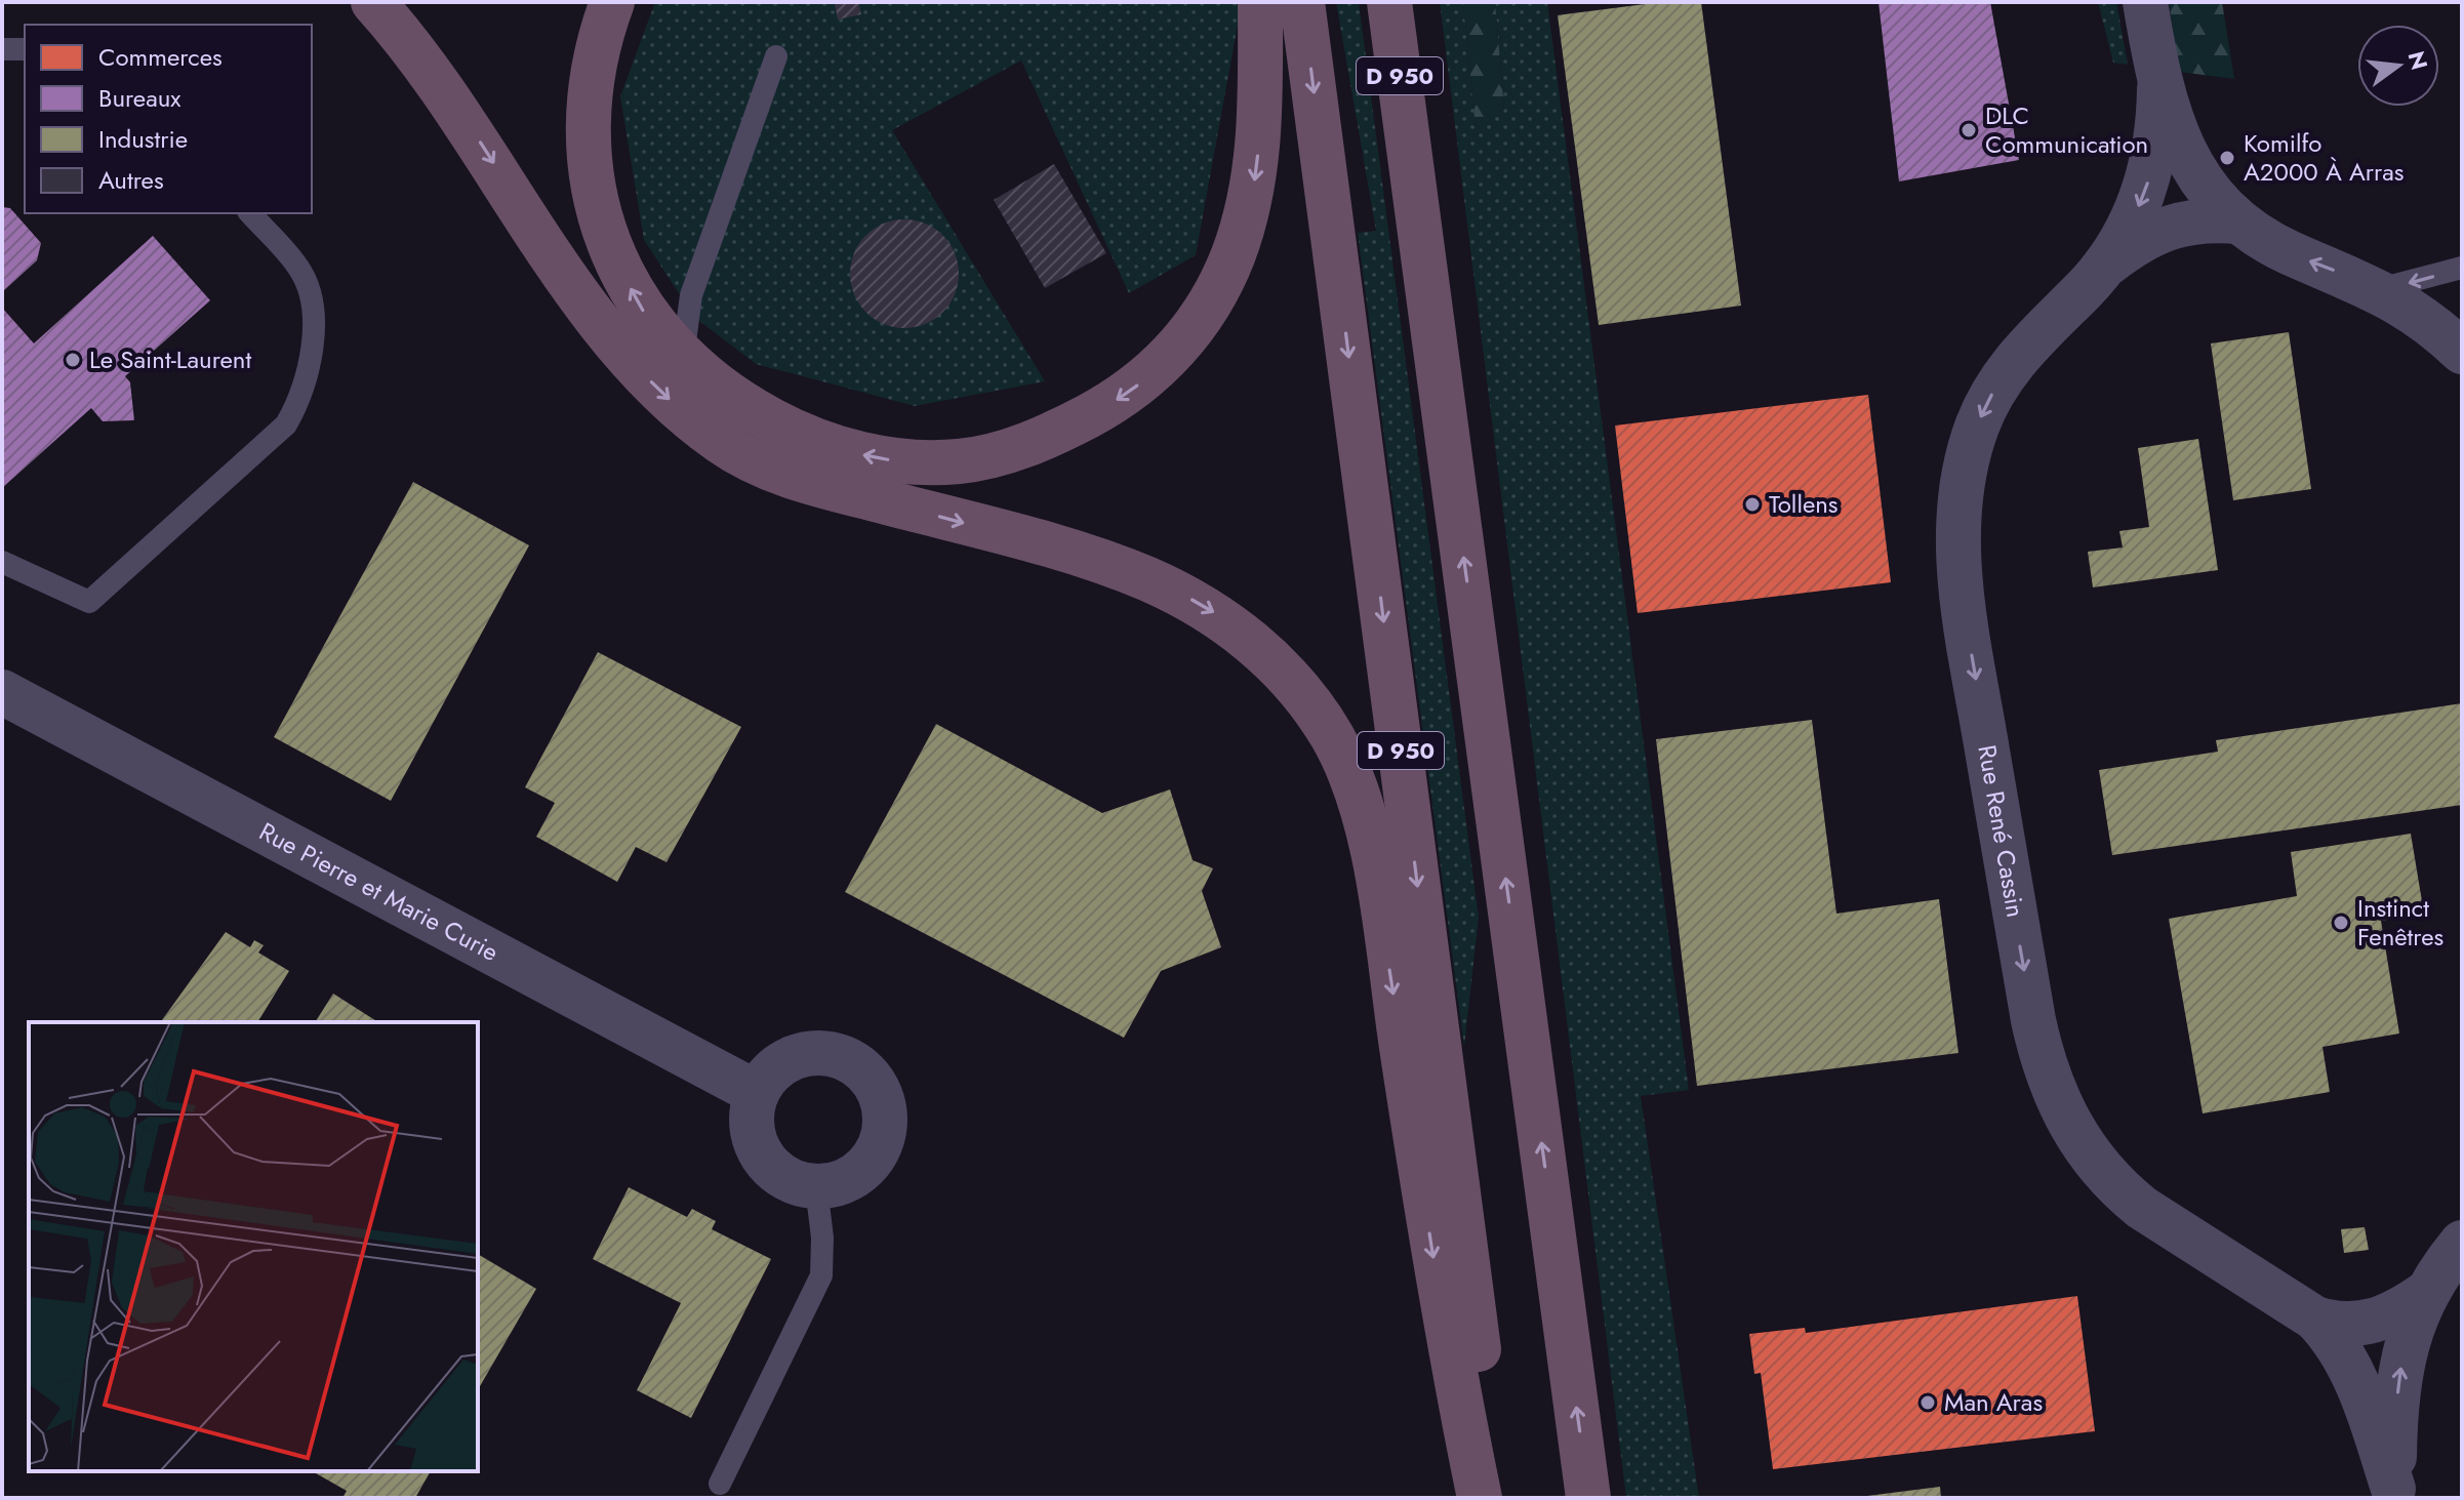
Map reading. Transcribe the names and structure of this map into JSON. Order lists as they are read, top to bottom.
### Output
{
  "streets": {
    "highway": ["D 950"],
    "street": ["Rue René Cassin", "Rue Pierre et Marie Curie"]
  },
  "one_way": ["Rue René Cassin"],
  "places": [
    "DLC Communication",
    "Komilfo A2000 À Arras",
    "Le Saint-Laurent",
    "Tollens",
    "Instinct Fenêtres",
    "Man Aras"
  ],
  "legend": [
    "Commerces",
    "Bureaux",
    "Industrie",
    "Autres"
  ],
  "north": "right"
}
